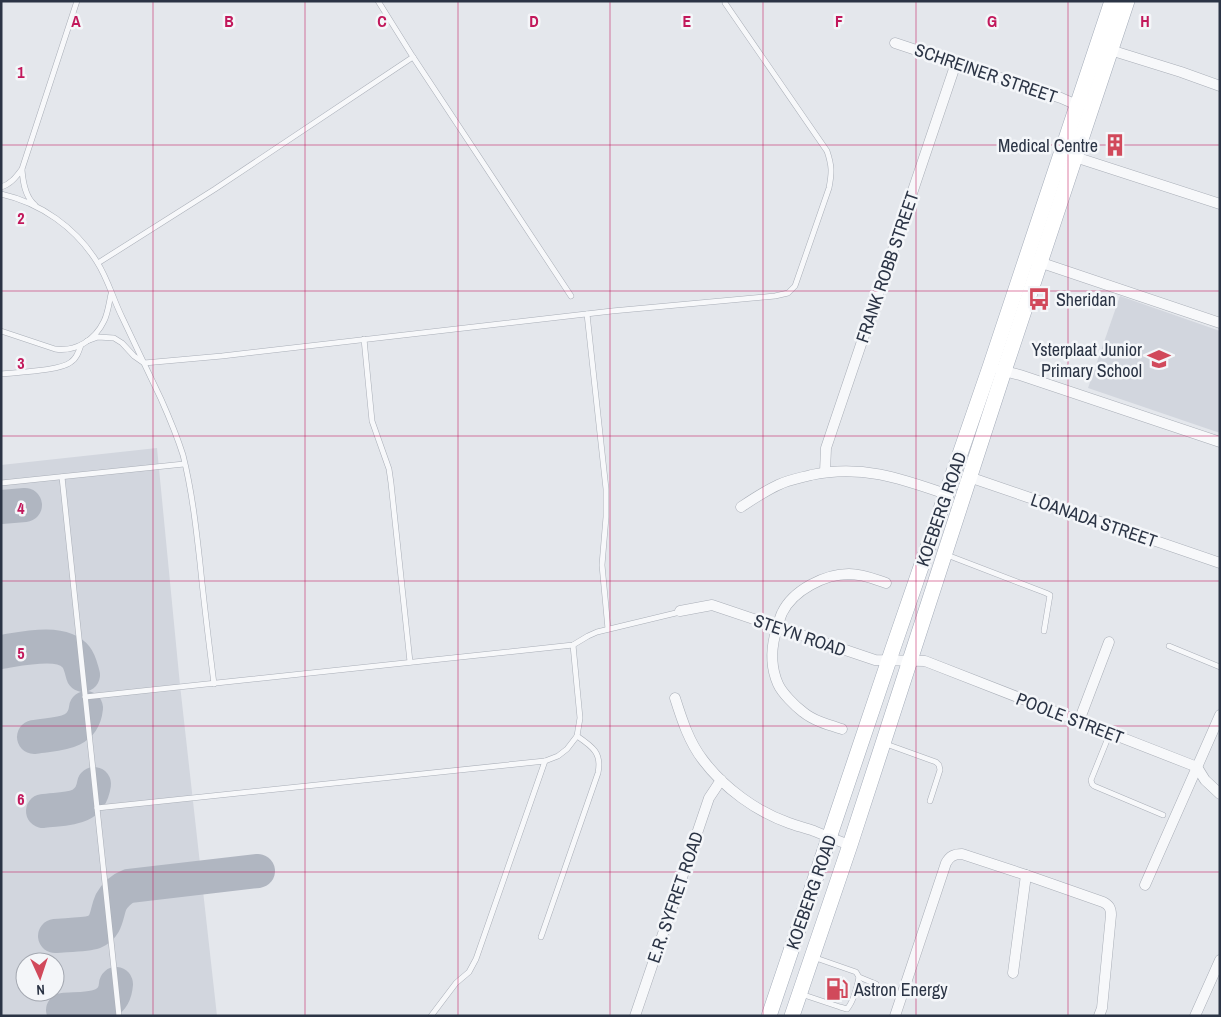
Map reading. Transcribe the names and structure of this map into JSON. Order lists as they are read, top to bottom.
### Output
{
  "streets": {
    "main road": ["KOEBERG ROAD"],
    "street": [
      "SCHREINER STREET",
      "FRANK ROBB STREET",
      "LOANADA STREET",
      "STEYN ROAD",
      "POOLE STREET",
      "E.R. SYFRET ROAD"
    ]
  },
  "crossings": [
    ["SCHREINER STREET", "FRANK ROBB STREET"],
    ["SCHREINER STREET", "KOEBERG ROAD"],
    ["KOEBERG ROAD", "LOANADA STREET"],
    ["KOEBERG ROAD", "STEYN ROAD"],
    ["KOEBERG ROAD", "POOLE STREET"],
    ["STEYN ROAD", "POOLE STREET"]
  ],
  "places": {
    "building": ["Medical Centre"],
    "bus stop": ["Sheridan"],
    "school or university": ["Ysterplaat Junior Primary School"],
    "fuel station": ["Astron Energy"]
  },
  "north": "bottom",
  "grid": {
    "columns": [
      "A",
      "B",
      "C",
      "D",
      "E",
      "F",
      "G",
      "H"
    ],
    "rows": [
      "1",
      "2",
      "3",
      "4",
      "5",
      "6"
    ]
  }
}
